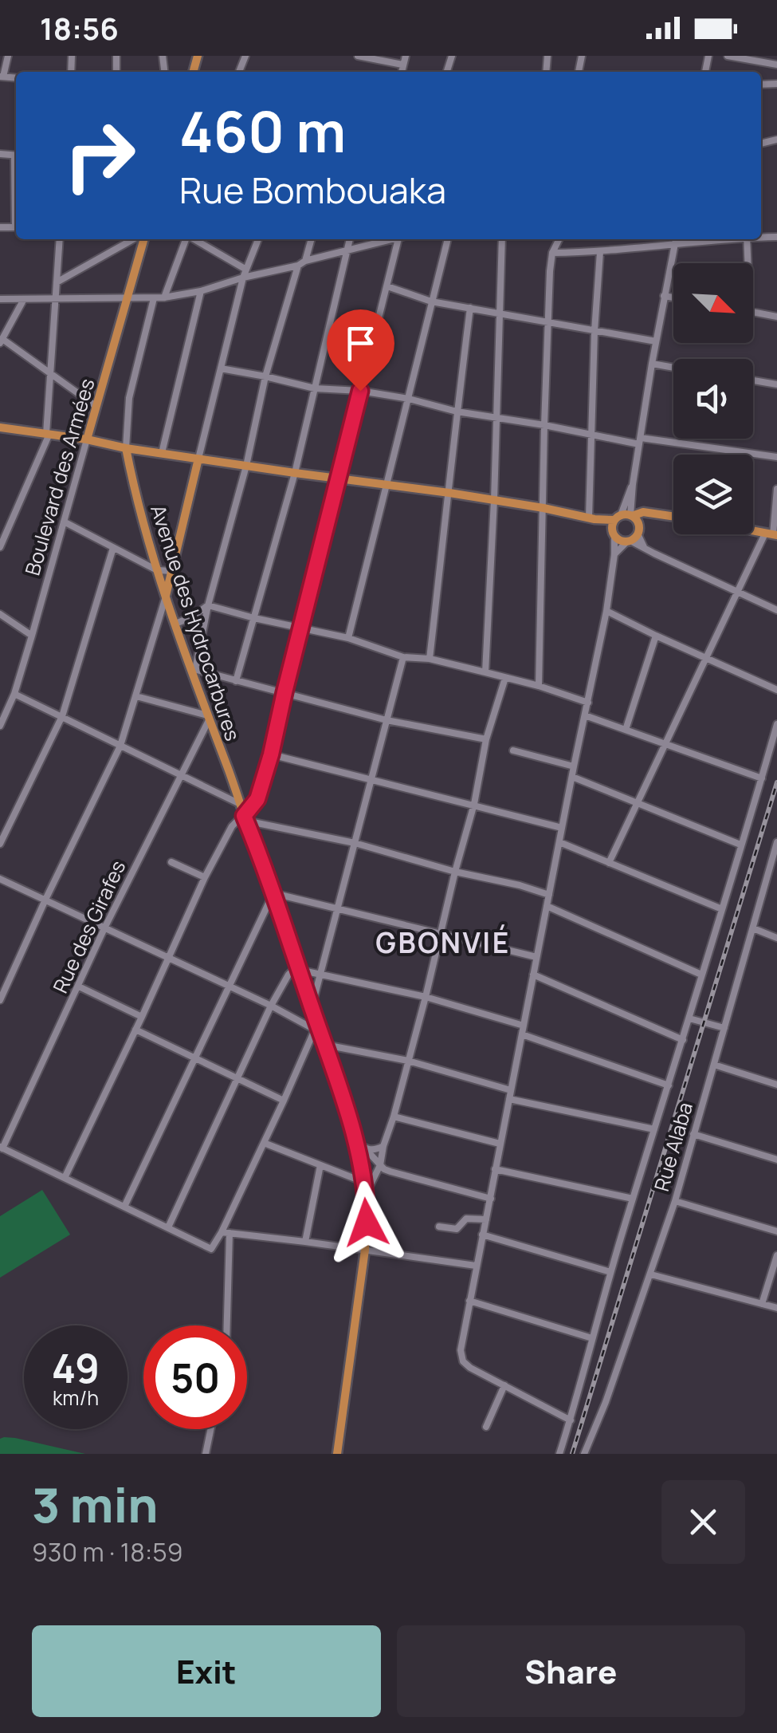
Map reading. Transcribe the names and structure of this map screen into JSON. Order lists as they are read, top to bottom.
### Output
{
  "streets": {
    "main road": ["Boulevard des Armées", "Avenue des Hydrocarbures"],
    "street": ["Rue des Girafes", "Rue Alaba"]
  },
  "crossings": [
    ["Avenue des Hydrocarbures", "Rue des Girafes"]
  ],
  "districts": ["GBONVIÉ"],
  "north": "bottom right",
  "page": {
    "status": "18:56",
    "turn": ["460 m", "Rue Bombouaka"],
    "speed": "49 km/h",
    "limit": "50",
    "heading": ["3 min", "930 m · 18:59"],
    "buttons": ["Exit", "Share"]
  }
}
